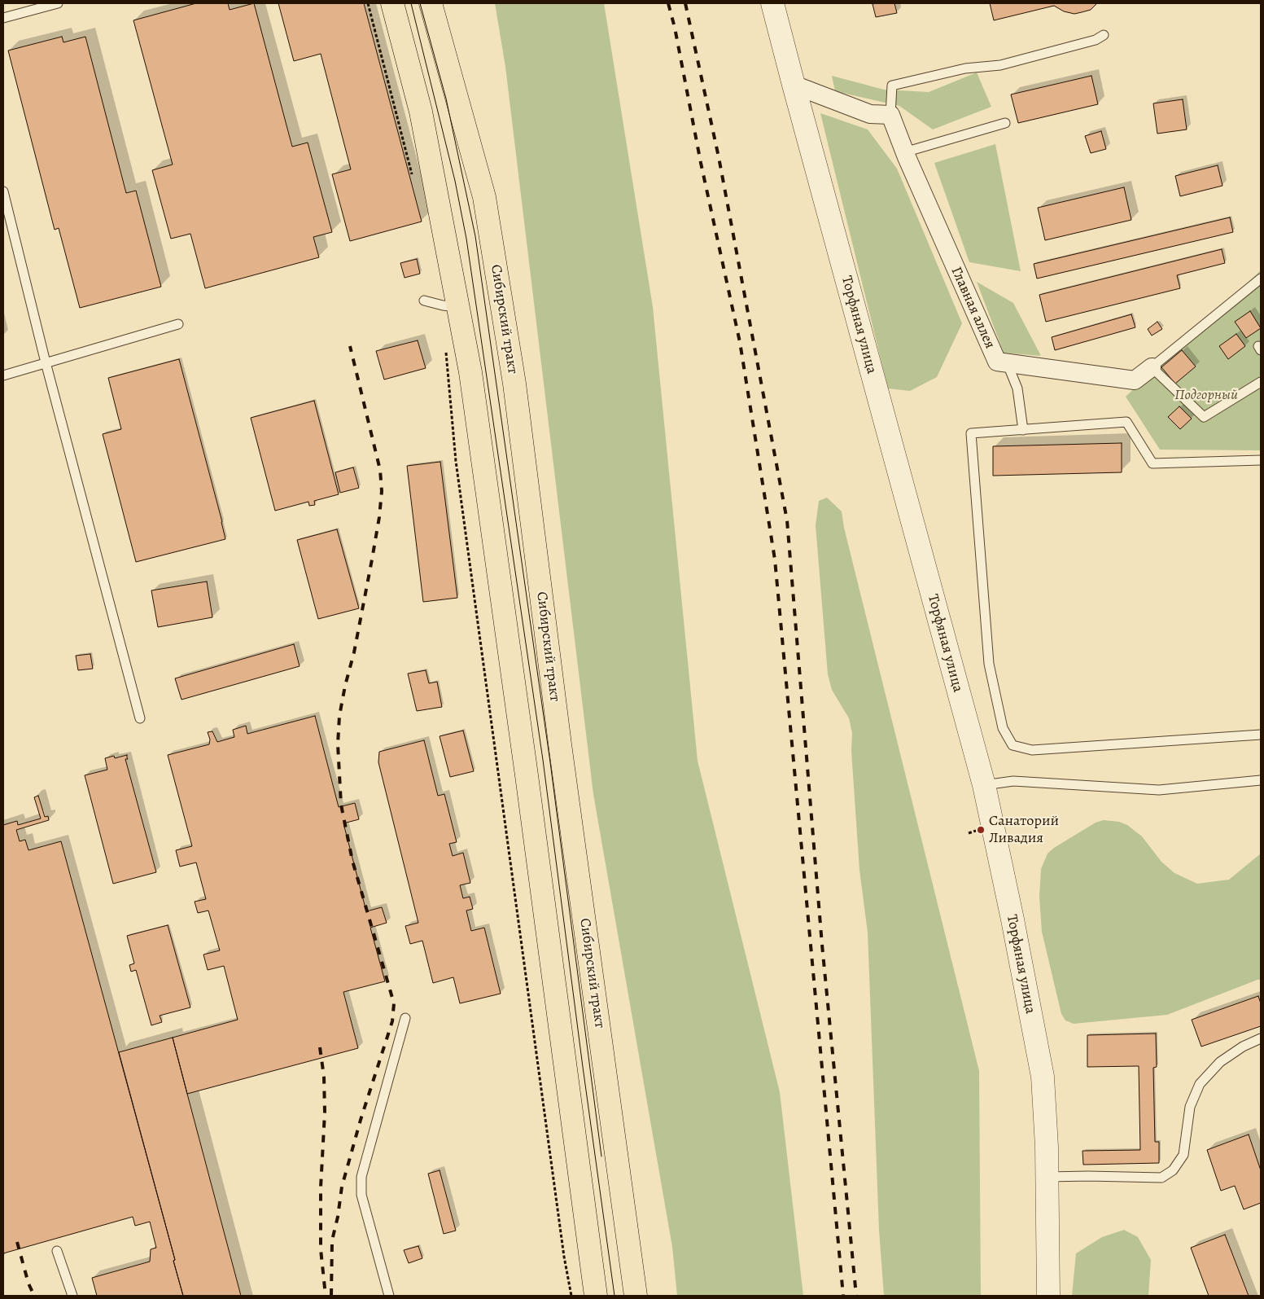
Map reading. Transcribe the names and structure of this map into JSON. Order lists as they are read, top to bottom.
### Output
{
  "streets": {
    "main road": ["Сибирский тракт"],
    "street": ["Главная аллея", "Торфяная улица"]
  },
  "parks": ["Подгорный"],
  "places": ["Санаторий Ливадия"]
}
